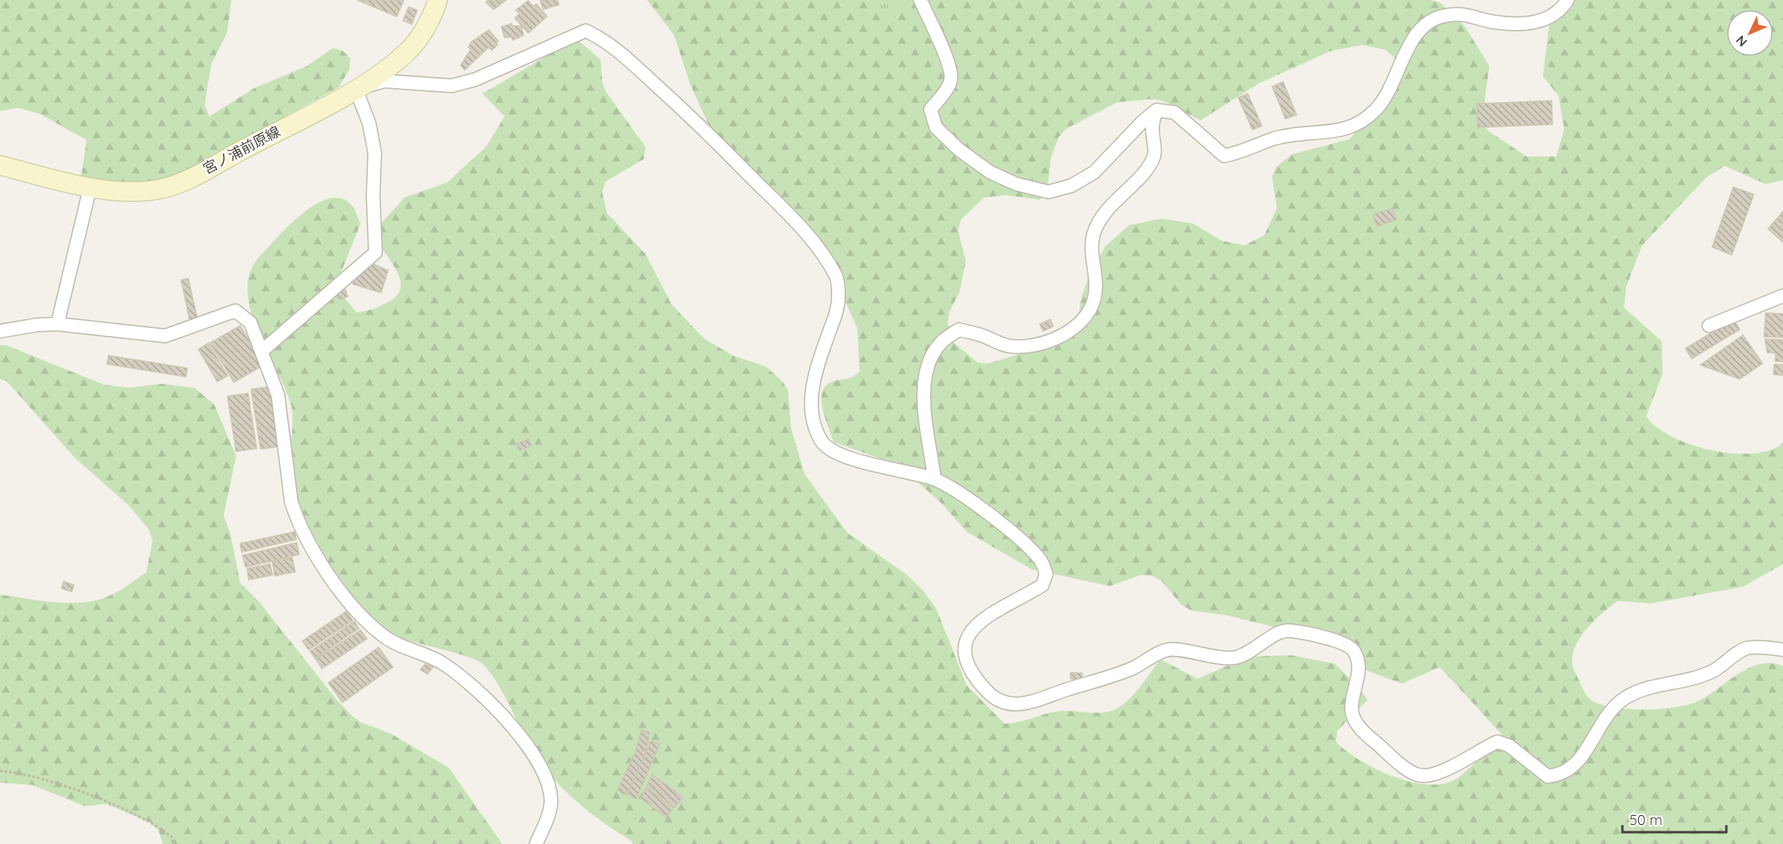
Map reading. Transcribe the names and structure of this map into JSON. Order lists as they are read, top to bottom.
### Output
{
  "streets": {
    "main road": ["宮ノ浦前原線"]
  },
  "scale_bar": "50 m",
  "north": "bottom left"
}
